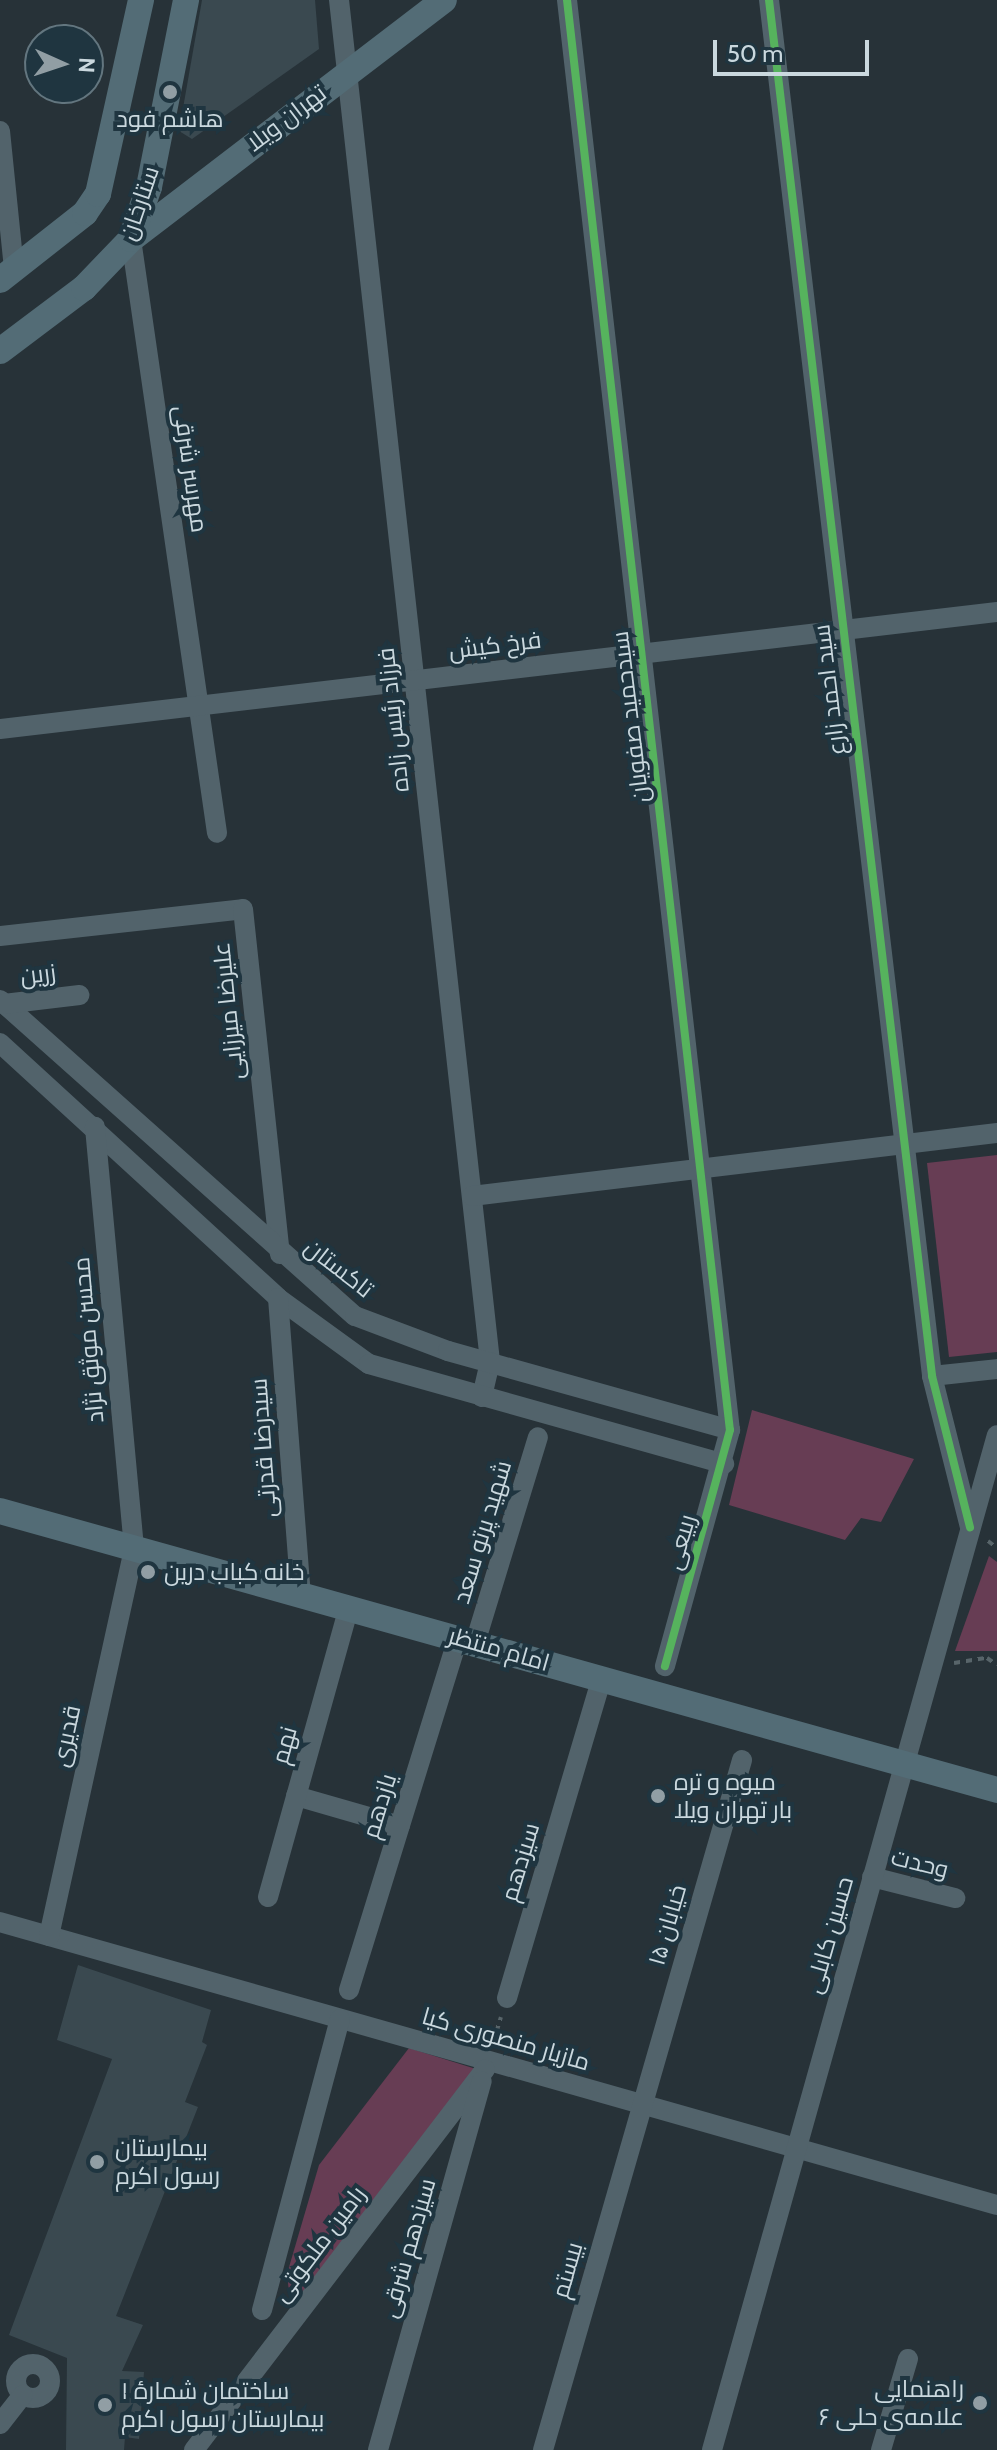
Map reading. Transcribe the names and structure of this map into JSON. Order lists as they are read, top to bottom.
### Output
{
  "streets": {
    "main road": ["تهران ویلا", "ستارخان", "امام منتظر"],
    "street": [
      "مهرسر شرقی",
      "فرخ کیش",
      "سید احمد زارع",
      "سیدحمید صفویان",
      "فرزاد رئیس زاده",
      "زرین",
      "علیرضا میرزایی",
      "تاکستان",
      "محسن موثق نژاد",
      "سیدرضا قدرتی",
      "شهید پرتو سعد",
      "ربیعی",
      "قدیری",
      "نهم",
      "یازدهم",
      "سیزدهم",
      "وحدت",
      "خیابان ۱۵",
      "حسین کابلی",
      "مازیار منصوری کیا",
      "رامین ملکوتی",
      "سیزدهم شرقی",
      "بیستم"
    ]
  },
  "crossings": [
    ["تهران ویلا", "ستارخان"],
    ["تهران ویلا", "مهرسر شرقی"],
    ["تهران ویلا", "فرزاد رئیس زاده"],
    ["ستارخان", "مهرسر شرقی"],
    ["مهرسر شرقی", "فرخ کیش"],
    ["فرخ کیش", "سید احمد زارع"],
    ["فرخ کیش", "سیدحمید صفویان"],
    ["فرخ کیش", "فرزاد رئیس زاده"],
    ["سید احمد زارع", "حسین کابلی"],
    ["سیدحمید صفویان", "تاکستان"],
    ["سیدحمید صفویان", "ربیعی"],
    ["فرزاد رئیس زاده", "تاکستان"],
    ["زرین", "تاکستان"],
    ["علیرضا میرزایی", "تاکستان"],
    ["تاکستان", "ربیعی"],
    ["محسن موثق نژاد", "امام منتظر"],
    ["محسن موثق نژاد", "قدیری"],
    ["سیدرضا قدرتی", "امام منتظر"],
    ["شهید پرتو سعد", "امام منتظر"],
    ["شهید پرتو سعد", "یازدهم"],
    ["امام منتظر", "قدیری"],
    ["امام منتظر", "نهم"],
    ["امام منتظر", "یازدهم"],
    ["امام منتظر", "سیزدهم"],
    ["امام منتظر", "حسین کابلی"],
    ["قدیری", "مازیار منصوری کیا"],
    ["وحدت", "حسین کابلی"],
    ["خیابان ۱۵", "مازیار منصوری کیا"],
    ["خیابان ۱۵", "بیستم"],
    ["حسین کابلی", "مازیار منصوری کیا"],
    ["مازیار منصوری کیا", "رامین ملکوتی"],
    ["مازیار منصوری کیا", "سیزدهم شرقی"],
    ["مازیار منصوری کیا", "بیستم"],
    ["رامین ملکوتی", "سیزدهم شرقی"]
  ],
  "places": [
    "هاشم فود",
    "خانه کباب درین",
    "میوه و تره بار تهران ویلا",
    "بیمارستان رسول اکرم",
    "راهنمایی علامه‌ی حلی ۶",
    "ساختمان شمارهٔ ۱ بیمارستان رسول اکرم"
  ],
  "scale_bar": "50 m",
  "north": "right"
}
